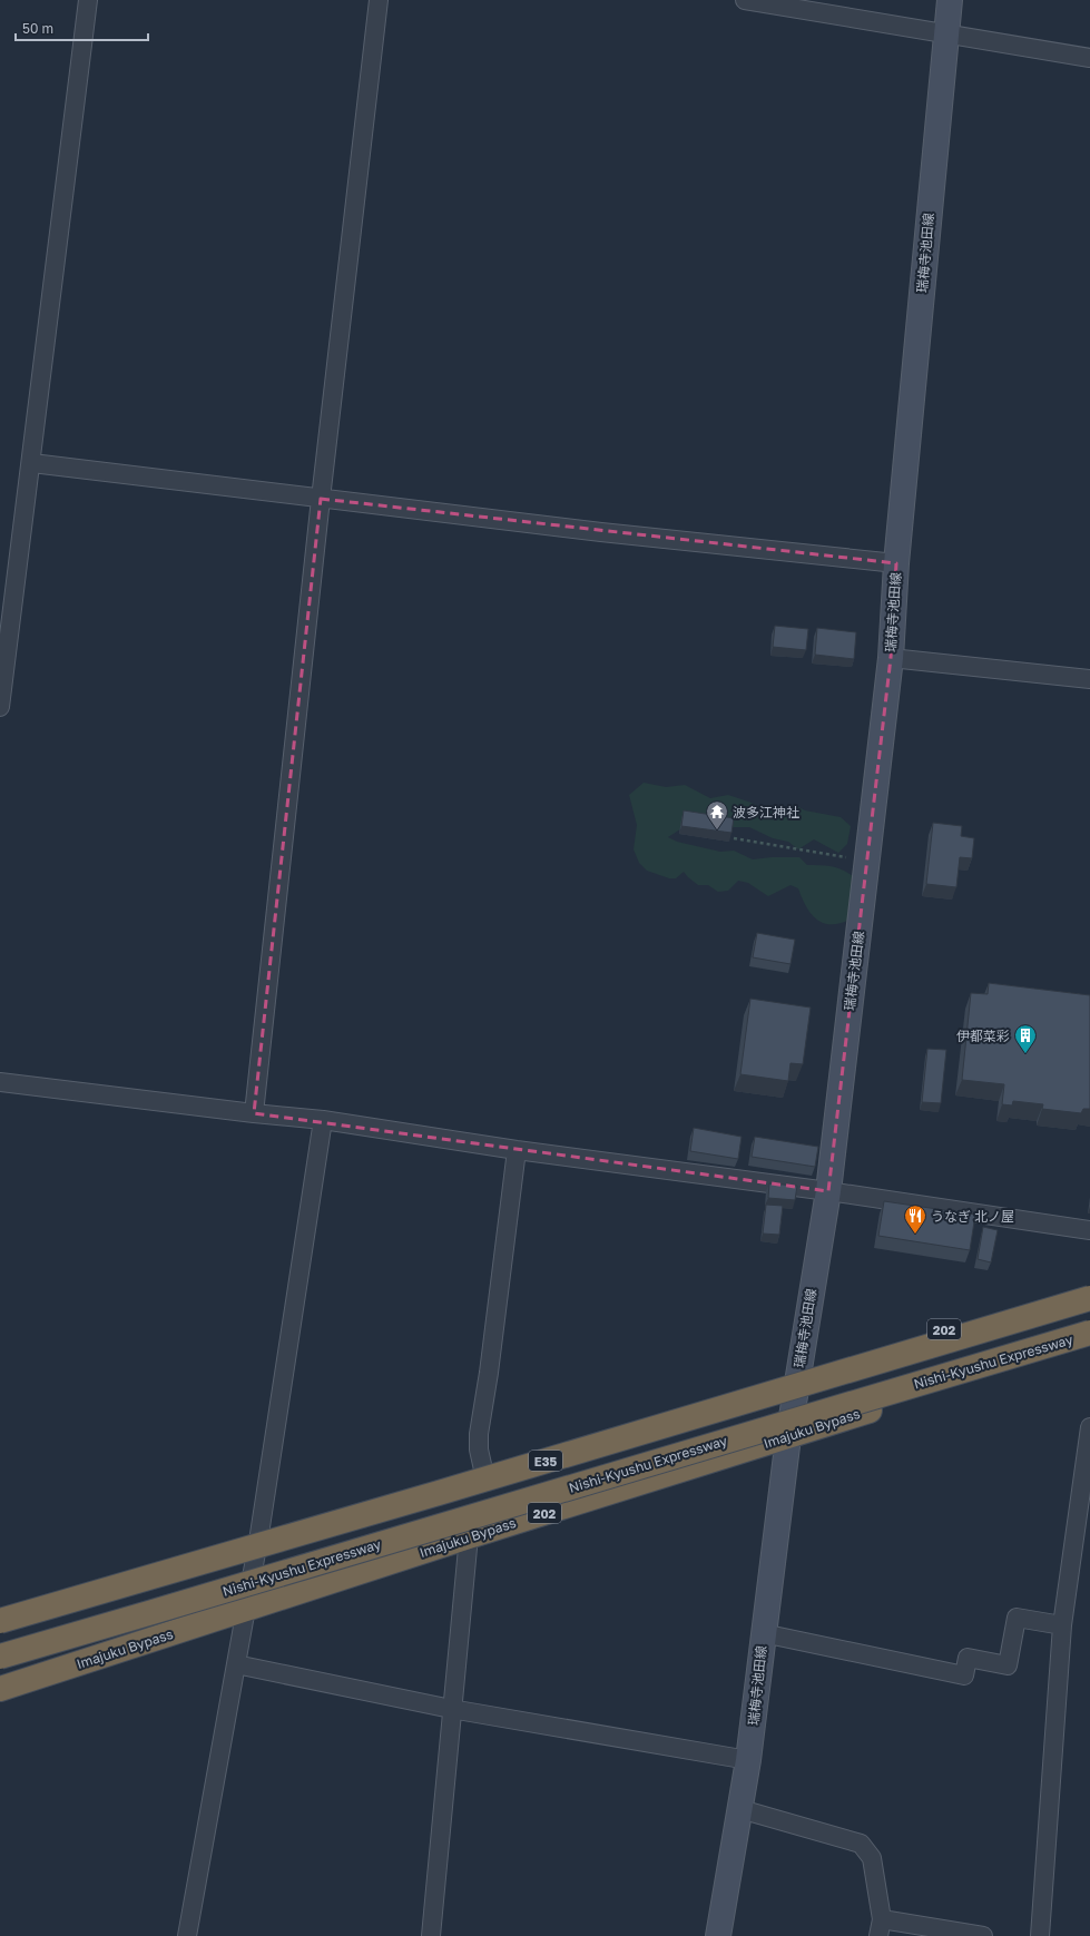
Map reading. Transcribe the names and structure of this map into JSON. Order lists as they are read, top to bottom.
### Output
{
  "streets": {
    "highway": [
      "202",
      "Nishi-Kyushu Expressway",
      "Imajuku Bypass",
      "E35"
    ],
    "main road": ["瑞梅寺池田線"]
  },
  "crossings": [
    ["瑞梅寺池田線", "202"],
    ["瑞梅寺池田線", "Imajuku Bypass"]
  ],
  "places": {
    "temple": ["波多江神社"],
    "building": ["伊都菜彩"],
    "restaurant": ["うなぎ 北ノ屋"]
  },
  "scale_bar": "50 m"
}
